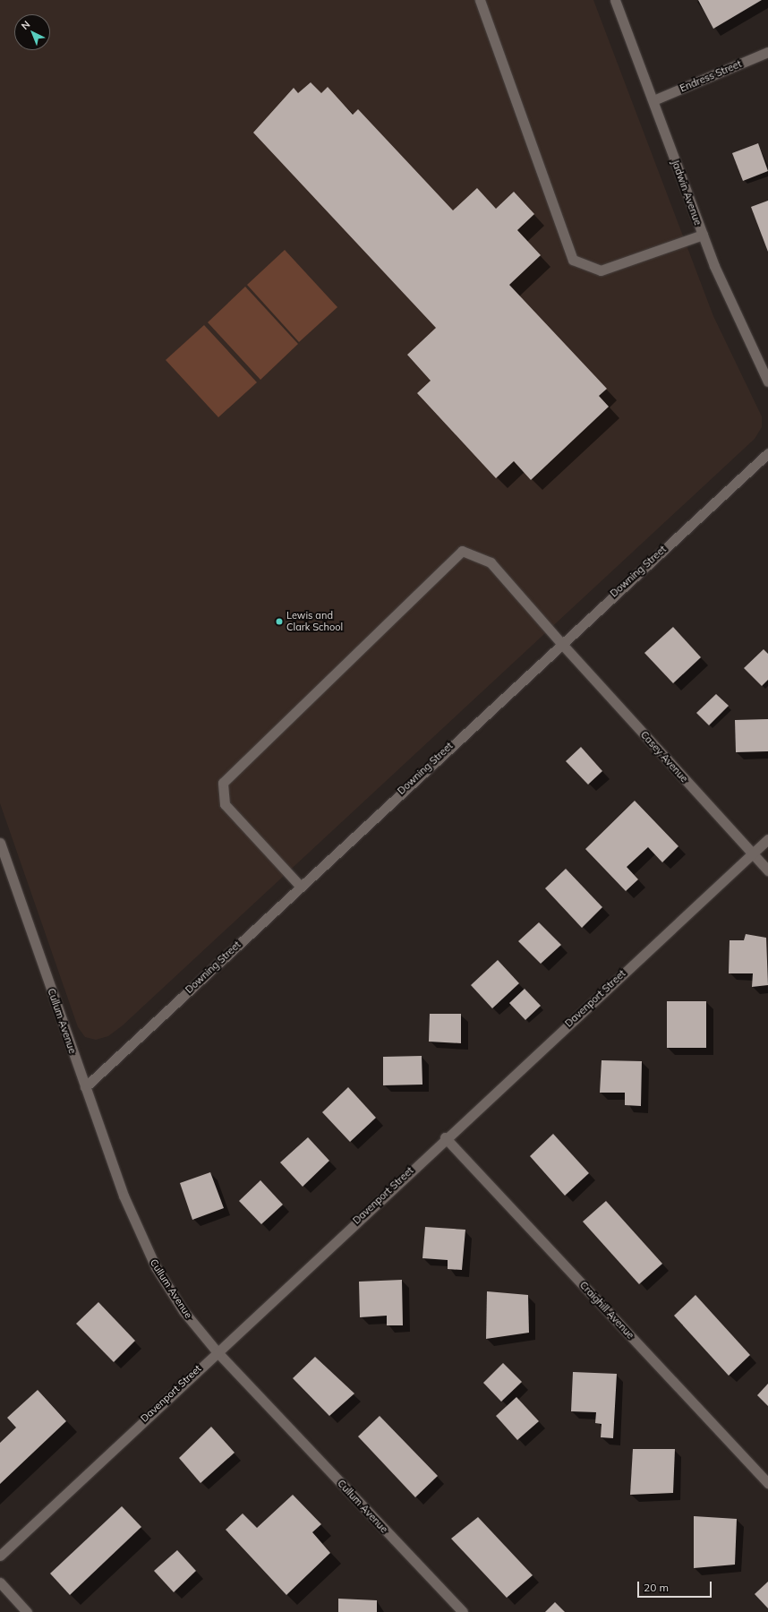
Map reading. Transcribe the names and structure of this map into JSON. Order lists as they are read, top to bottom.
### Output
{
  "streets": {
    "street": [
      "Endress Street",
      "Jadwin Avenue",
      "Downing Street",
      "Casey Avenue",
      "Davenport Street",
      "Cullum Avenue",
      "Craighill Avenue"
    ]
  },
  "crossings": [
    ["Endress Street", "Jadwin Avenue"],
    ["Downing Street", "Casey Avenue"],
    ["Downing Street", "Cullum Avenue"],
    ["Casey Avenue", "Davenport Street"],
    ["Davenport Street", "Cullum Avenue"],
    ["Davenport Street", "Craighill Avenue"]
  ],
  "places": ["Lewis and Clark School"],
  "scale_bar": "20 m",
  "north": "top left"
}
